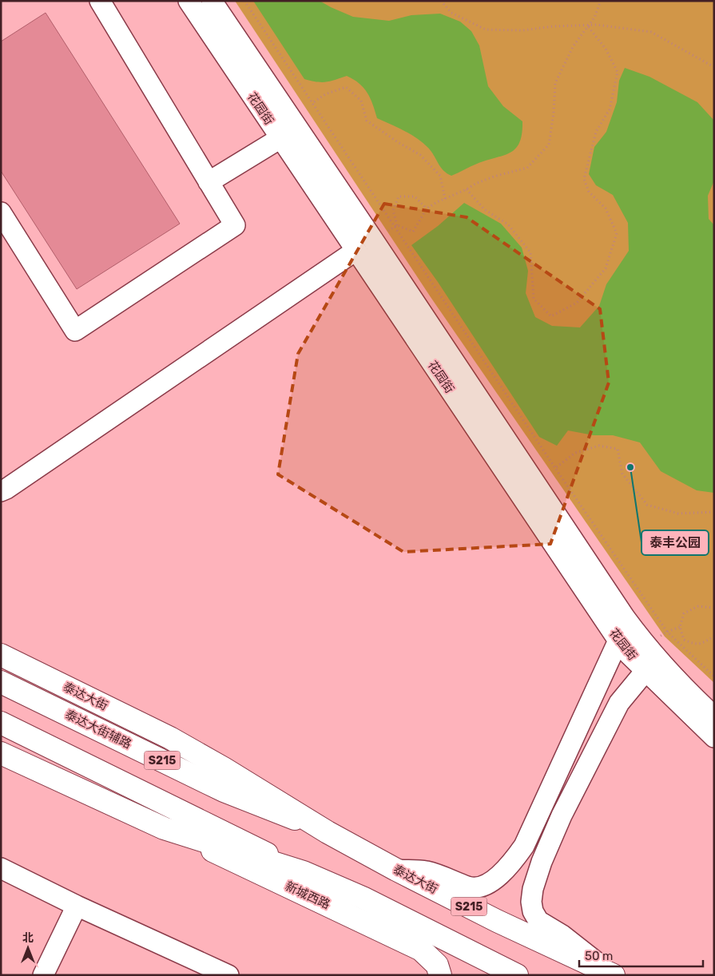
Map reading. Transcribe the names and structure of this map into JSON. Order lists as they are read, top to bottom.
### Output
{
  "streets": {
    "main road": [
      "泰达大街",
      "泰达大街辅路",
      "S215",
      "新城西路"
    ],
    "street": ["花园街"]
  },
  "crossings": [
    ["泰达大街", "泰达大街辅路"]
  ],
  "places": ["泰丰公园"],
  "scale_bar": "50 m",
  "north": "top"
}
